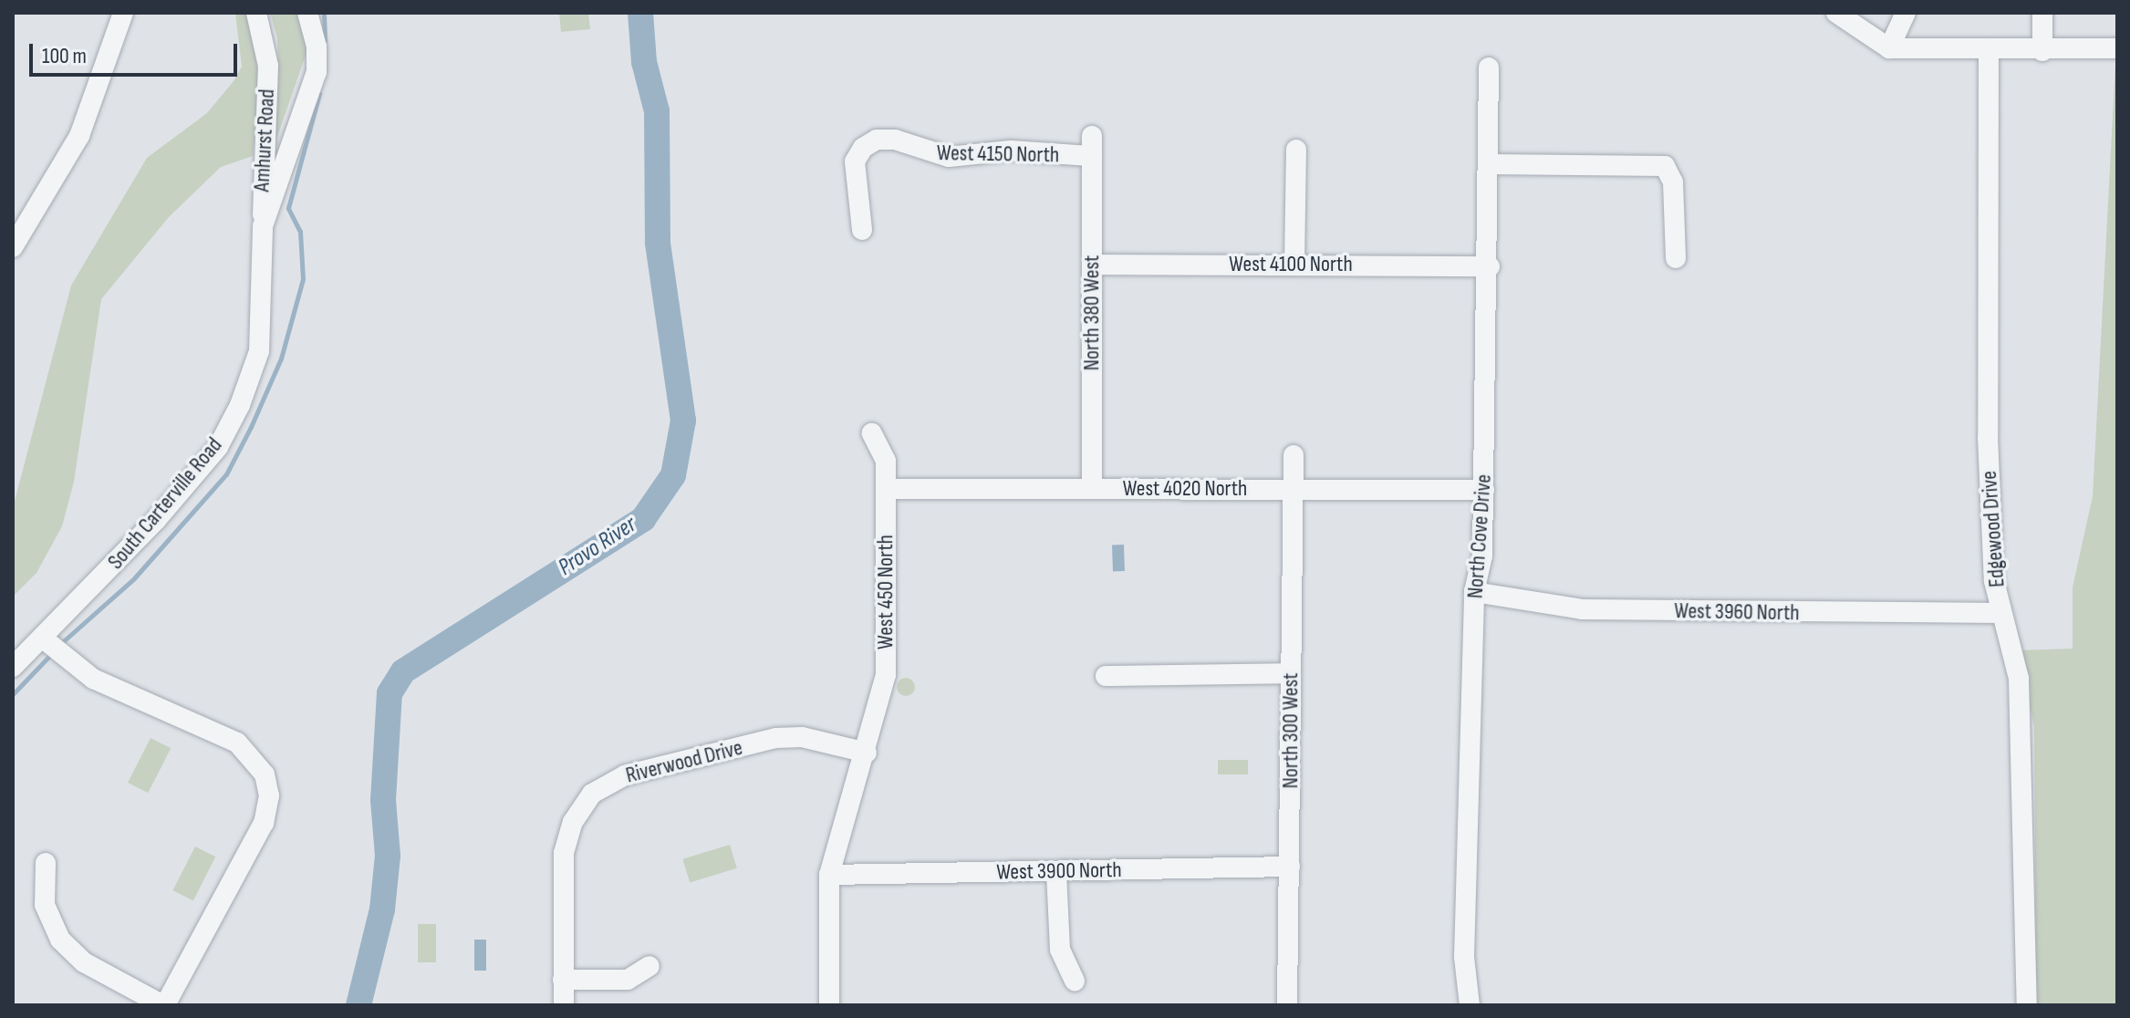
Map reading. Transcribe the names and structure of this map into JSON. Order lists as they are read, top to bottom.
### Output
{
  "streets": {
    "street": [
      "Amhurst Road",
      "West 4150 North",
      "West 4100 North",
      "North 380 West",
      "West 4020 North",
      "South Carterville Road",
      "Edgewood Drive",
      "North Cove Drive",
      "West 450 North",
      "West 3960 North",
      "North 300 West",
      "Riverwood Drive",
      "West 3900 North"
    ]
  },
  "crossings": [
    ["Amhurst Road", "South Carterville Road"],
    ["West 4150 North", "North 380 West"],
    ["West 4100 North", "North 380 West"],
    ["West 4100 North", "North Cove Drive"],
    ["North 380 West", "West 4020 North"],
    ["West 4020 North", "North Cove Drive"],
    ["West 4020 North", "West 450 North"],
    ["West 4020 North", "North 300 West"],
    ["Edgewood Drive", "West 3960 North"],
    ["North Cove Drive", "West 3960 North"],
    ["West 450 North", "Riverwood Drive"],
    ["West 450 North", "West 3900 North"],
    ["North 300 West", "West 3900 North"]
  ],
  "water": ["Provo River"],
  "scale_bar": "100 m"
}
